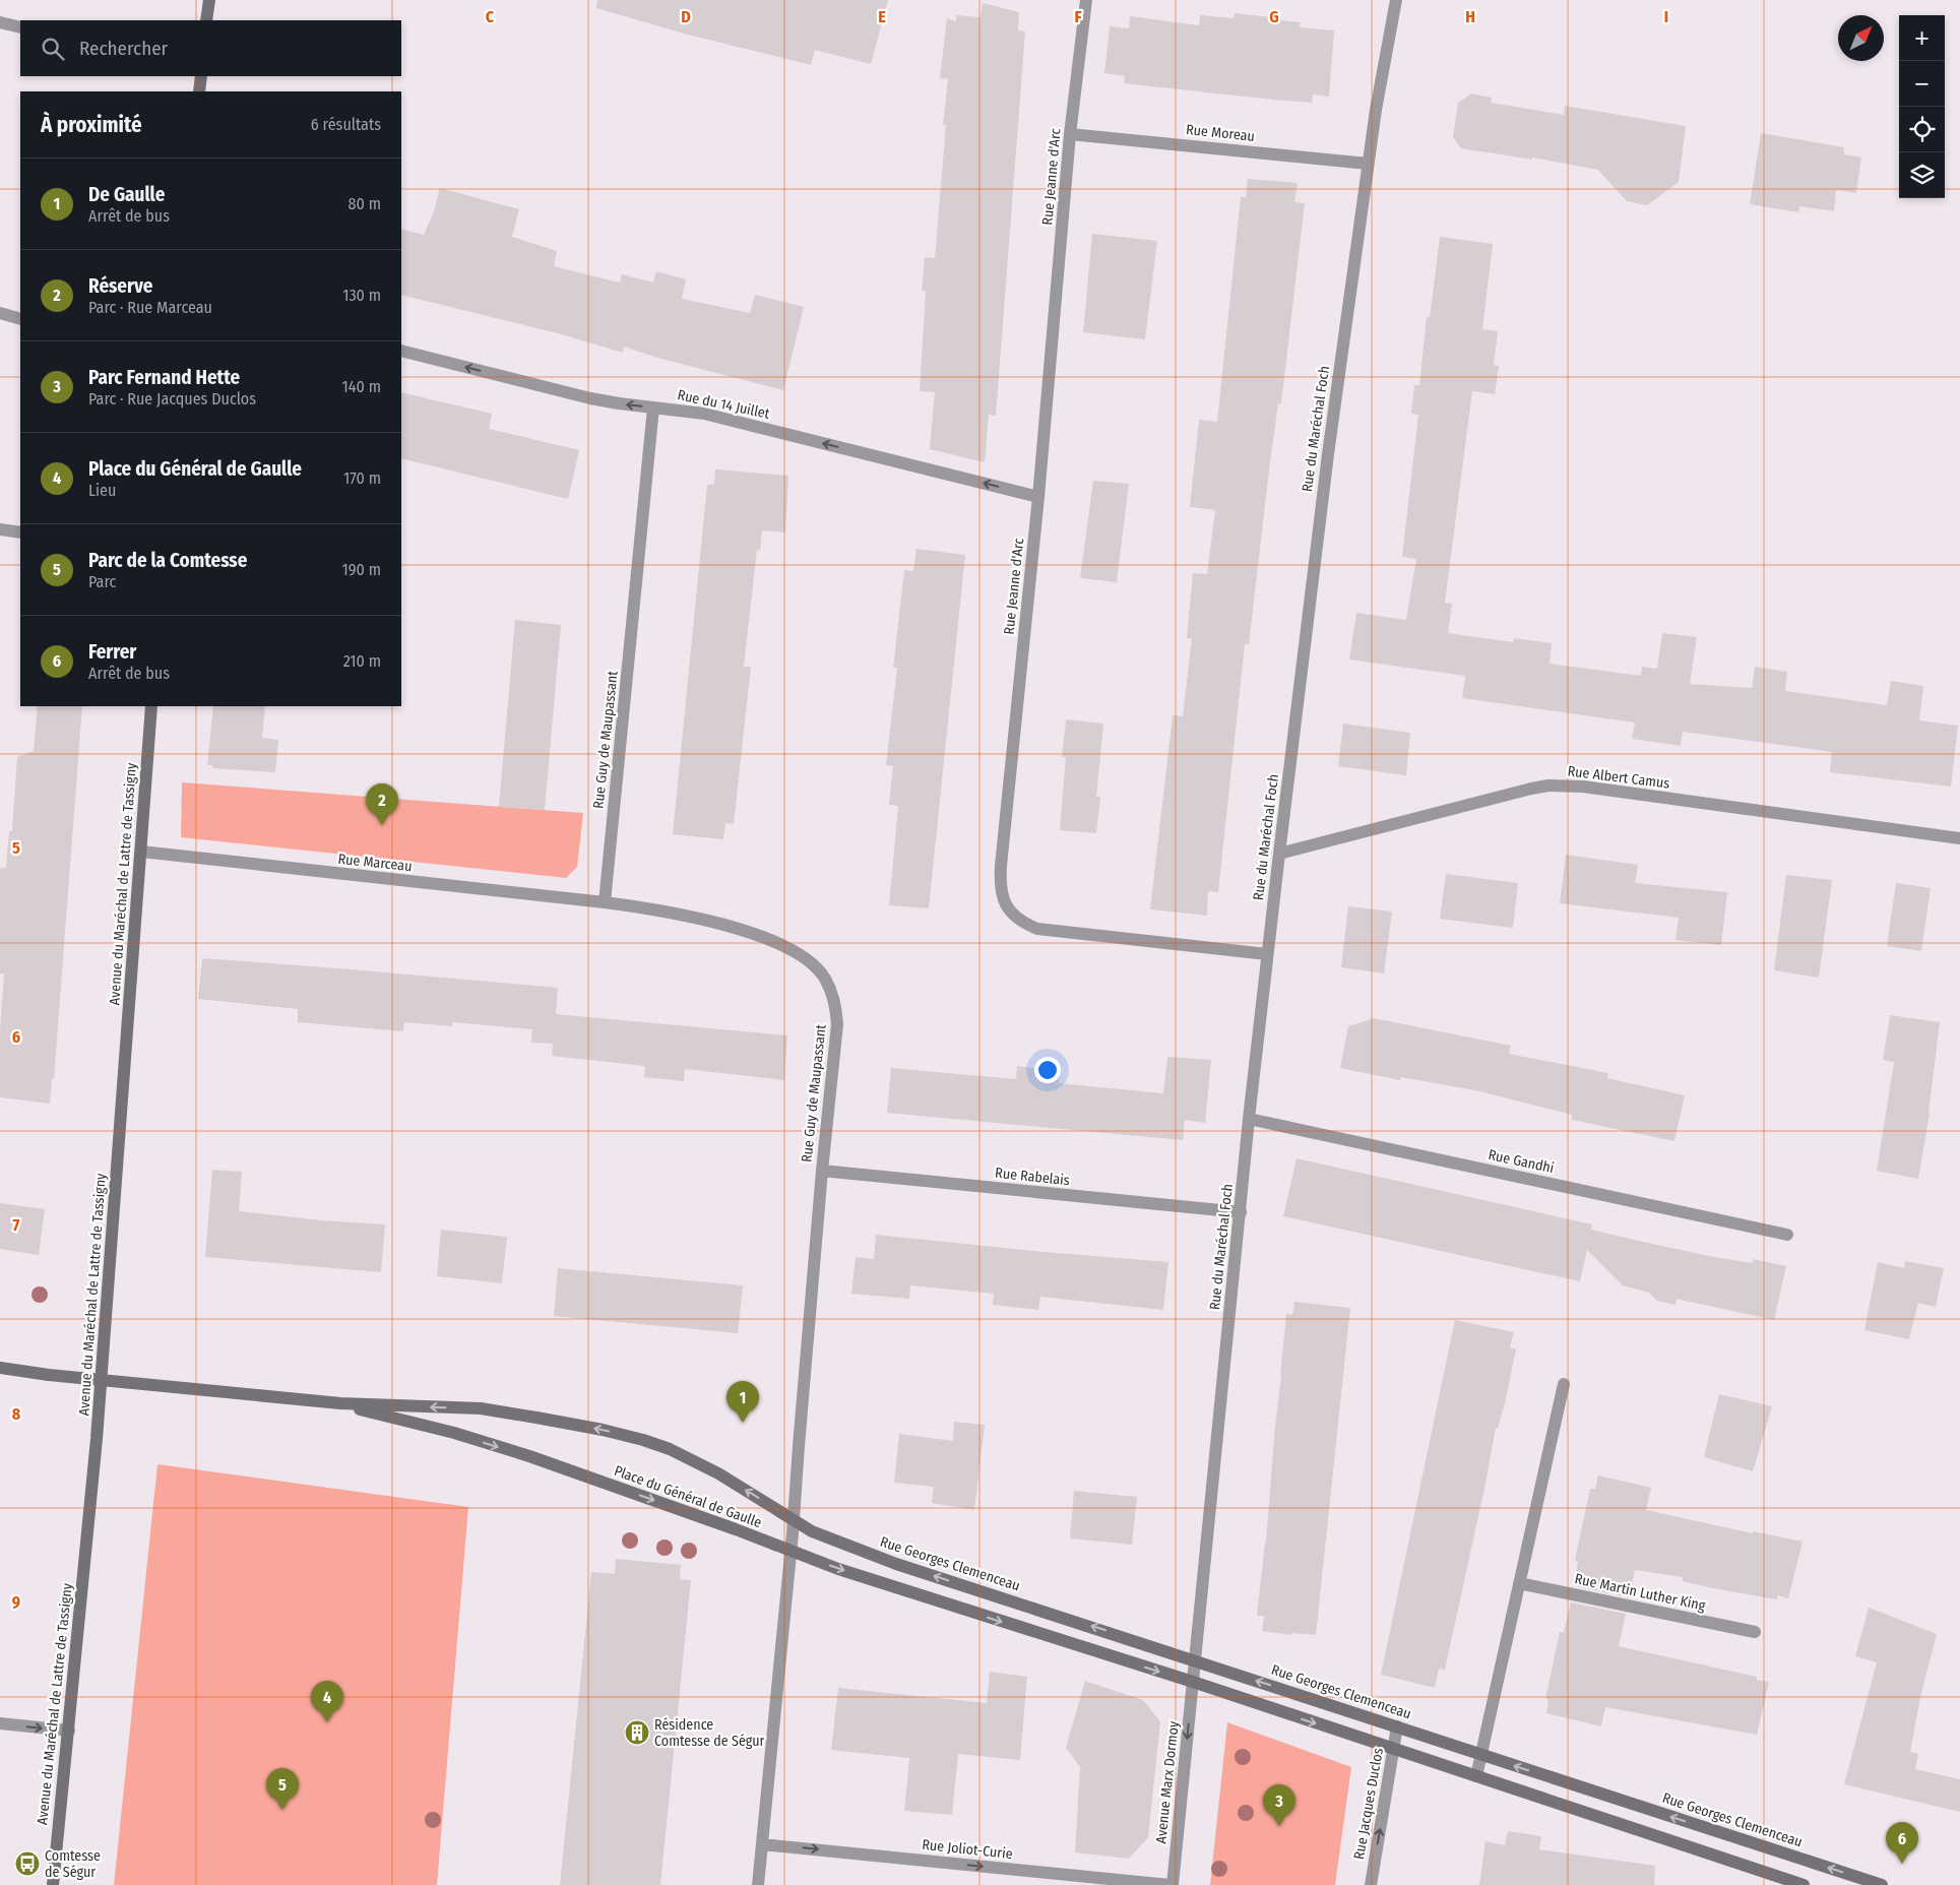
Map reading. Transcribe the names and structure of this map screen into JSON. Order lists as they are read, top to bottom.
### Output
{
  "streets": {
    "street": [
      "Rue Moreau",
      "Rue Jeanne d'Arc",
      "Rue du 14 Juillet",
      "Rue du Maréchal Foch",
      "Rue Guy de Maupassant",
      "Rue Albert Camus",
      "Rue Marceau",
      "Avenue du Maréchal de Lattre de Tassigny",
      "Rue Gandhi",
      "Rue Rabelais",
      "Place du Général de Gaulle",
      "Rue Georges Clemenceau",
      "Rue Martin Luther King",
      "Avenue Marx Dormoy",
      "Rue Jacques Duclos",
      "Rue Joliot-Curie"
    ]
  },
  "crossings": [
    ["Rue Moreau", "Rue Jeanne d'Arc"],
    ["Rue Moreau", "Rue du Maréchal Foch"],
    ["Rue Jeanne d'Arc", "Rue du 14 Juillet"],
    ["Rue Jeanne d'Arc", "Rue du Maréchal Foch"],
    ["Rue du 14 Juillet", "Rue Guy de Maupassant"],
    ["Rue du Maréchal Foch", "Rue Albert Camus"],
    ["Rue du Maréchal Foch", "Rue Gandhi"],
    ["Rue du Maréchal Foch", "Rue Rabelais"],
    ["Rue du Maréchal Foch", "Rue Georges Clemenceau"],
    ["Rue du Maréchal Foch", "Avenue Marx Dormoy"],
    ["Rue Guy de Maupassant", "Rue Marceau"],
    ["Rue Guy de Maupassant", "Rue Rabelais"],
    ["Rue Guy de Maupassant", "Place du Général de Gaulle"],
    ["Rue Guy de Maupassant", "Rue Georges Clemenceau"],
    ["Rue Guy de Maupassant", "Rue Joliot-Curie"],
    ["Rue Marceau", "Avenue du Maréchal de Lattre de Tassigny"],
    ["Avenue du Maréchal de Lattre de Tassigny", "Place du Général de Gaulle"],
    ["Place du Général de Gaulle", "Rue Georges Clemenceau"],
    ["Rue Georges Clemenceau", "Rue Jacques Duclos"],
    ["Avenue Marx Dormoy", "Rue Joliot-Curie"]
  ],
  "one_way": [
    "Rue du 14 Juillet",
    "Avenue Marx Dormoy",
    "Rue Jacques Duclos",
    "Rue Joliot-Curie"
  ],
  "places": {
    "building": ["Résidence Comtesse de Ségur"],
    "bus stop": ["Comtesse de Ségur"]
  },
  "north": "top right",
  "page": {
    "map_buttons": ["+", "−"],
    "search": "Rechercher",
    "heading": ["À proximité", "6 résultats"],
    "list": [
      {
        "mark": "1",
        "name": "De Gaulle",
        "note": "Arrêt de bus",
        "value": "80 m"
      },
      {
        "mark": "2",
        "name": "Réserve",
        "note": "Parc · Rue Marceau",
        "value": "130 m"
      },
      {
        "mark": "3",
        "name": "Parc Fernand Hette",
        "note": "Parc · Rue Jacques Duclos",
        "value": "140 m"
      },
      {
        "mark": "4",
        "name": "Place du Général de Gaulle",
        "note": "Lieu",
        "value": "170 m"
      },
      {
        "mark": "5",
        "name": "Parc de la Comtesse",
        "note": "Parc",
        "value": "190 m"
      },
      {
        "mark": "6",
        "name": "Ferrer",
        "note": "Arrêt de bus",
        "value": "210 m"
      }
    ],
    "pins": [
      "2",
      "1",
      "4",
      "5",
      "3",
      "6"
    ]
  },
  "grid": {
    "columns": [
      "C",
      "D",
      "E",
      "F",
      "G",
      "H",
      "I"
    ],
    "rows": [
      "5",
      "6",
      "7",
      "8",
      "9"
    ]
  }
}
